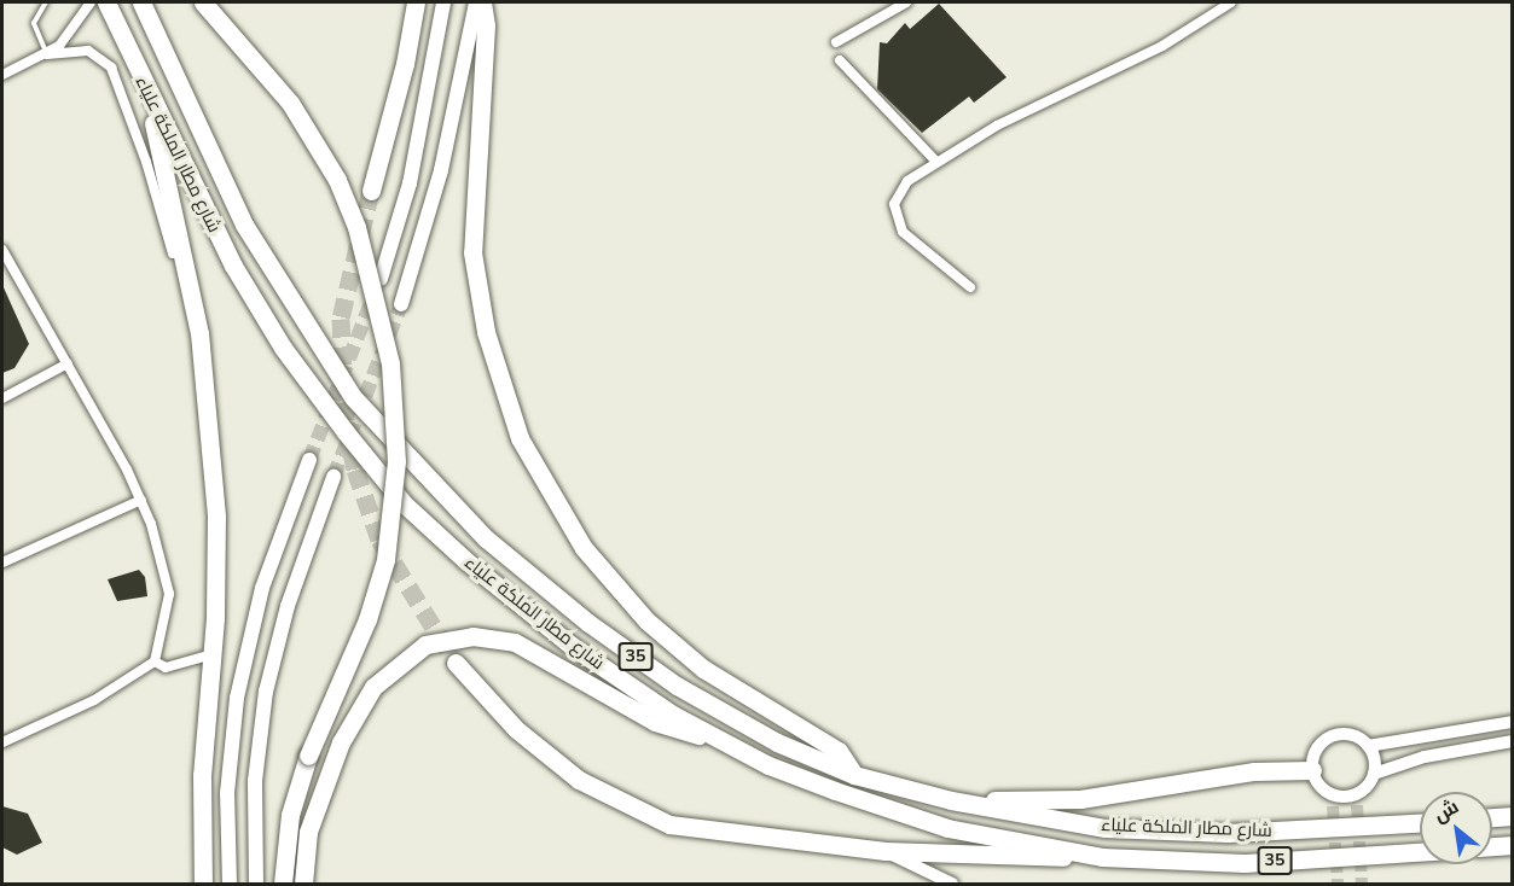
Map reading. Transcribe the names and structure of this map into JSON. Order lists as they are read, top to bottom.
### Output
{
  "streets": {
    "highway": ["شارع مطار الملكة علياء", "35"]
  },
  "north": "top left"
}
